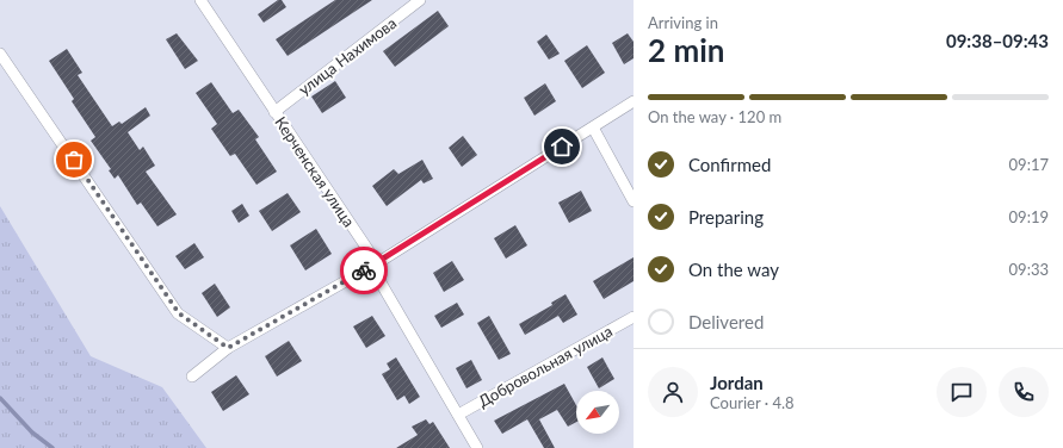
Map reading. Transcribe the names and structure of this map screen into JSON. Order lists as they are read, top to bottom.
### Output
{
  "streets": {
    "street": ["улица Нахимова", "Керченская улица", "Добровольная улица"]
  },
  "crossings": [
    ["улица Нахимова", "Керченская улица"],
    ["Керченская улица", "Добровольная улица"]
  ],
  "north": "bottom left",
  "page": {
    "heading": ["2 min", "Arriving in", "09:38–09:43"],
    "panel": ["Jordan", "Courier · 4.8"],
    "bar": "On the way · 120 m",
    "list": [
      ["Confirmed", "09:17"],
      ["Preparing", "09:19"],
      ["On the way", "09:33"],
      "Delivered"
    ]
  }
}
